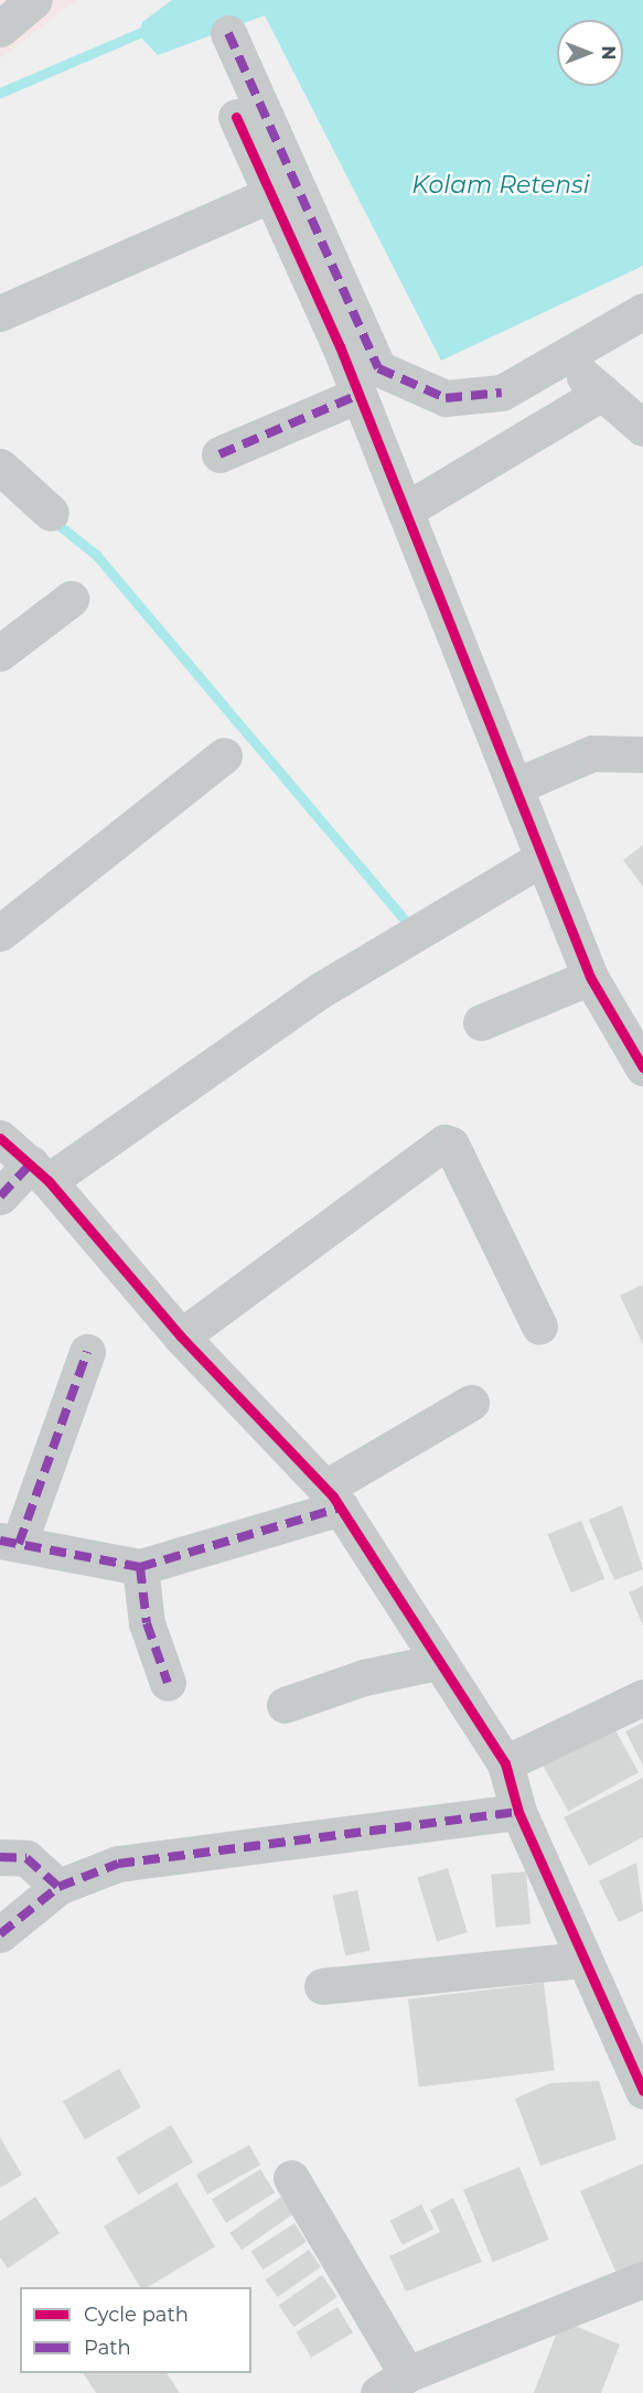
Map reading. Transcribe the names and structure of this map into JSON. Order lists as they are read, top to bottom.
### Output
{
  "water": ["Kolam Retensi"],
  "legend": ["Cycle path", "Path"],
  "north": "right"
}
